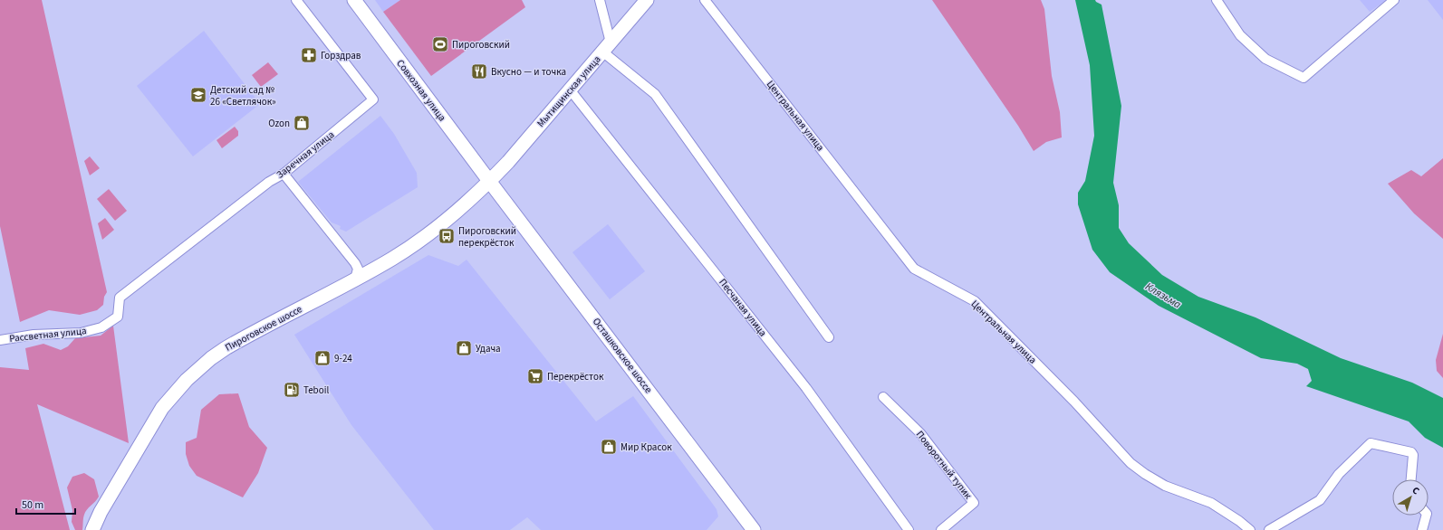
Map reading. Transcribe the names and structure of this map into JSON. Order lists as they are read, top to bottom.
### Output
{
  "streets": {
    "main road": [
      "Совхозная улица",
      "Мытищинская улица",
      "Пироговское шоссе",
      "Осташковское шоссе"
    ],
    "street": [
      "Центральная улица",
      "Заречная улица",
      "Песчаная улица",
      "Рассветная улица",
      "Поворотный тупик"
    ]
  },
  "crossings": [
    ["Совхозная улица", "Мытищинская улица"],
    ["Совхозная улица", "Пироговское шоссе"],
    ["Совхозная улица", "Осташковское шоссе"],
    ["Мытищинская улица", "Песчаная улица"],
    ["Мытищинская улица", "Пироговское шоссе"],
    ["Мытищинская улица", "Осташковское шоссе"],
    ["Заречная улица", "Рассветная улица"],
    ["Пироговское шоссе", "Осташковское шоссе"]
  ],
  "water": ["Клязьма"],
  "places": {
    "sports": ["Пироговский"],
    "pharmacy": ["Горздрав"],
    "restaurant": ["Вкусно — и точка"],
    "school or university": ["Детский сад № 26 «Светлячок»"],
    "shop": [
      "Ozon",
      "Удача",
      "9-24",
      "Мир Красок"
    ],
    "bus stop": ["Пироговский перекрёсток"],
    "supermarket": ["Перекрёсток"],
    "fuel station": ["Teboil"]
  },
  "scale_bar": "50 m",
  "north": "top right"
}
